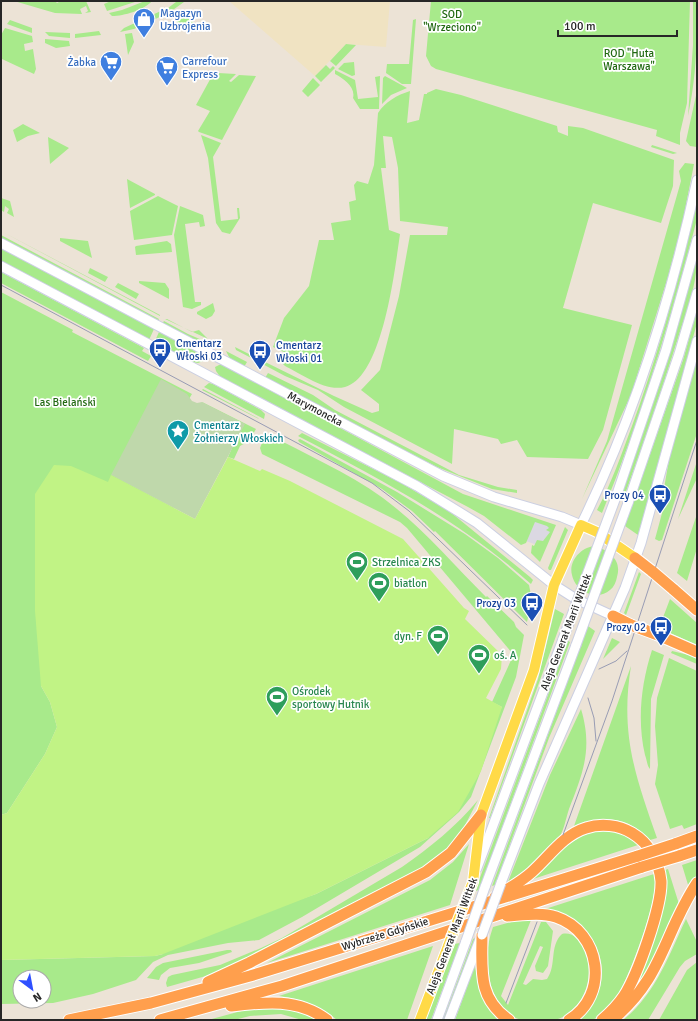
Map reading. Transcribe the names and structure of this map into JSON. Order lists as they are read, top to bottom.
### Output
{
  "streets": {
    "highway": ["Wybrzeże Gdyńskie"],
    "main road": ["Marymoncka", "Aleja Generał Marii Wittek"]
  },
  "parks": ["SOD \"Wrzeciono\"", "ROD \"Huta Warszawa\"", "Las Bielański"],
  "places": {
    "shop": ["Magazyn Uzbrojenia"],
    "supermarket": ["Żabka", "Carrefour Express"],
    "bus stop": [
      "Cmentarz Włoski 03",
      "Cmentarz Włoski 01",
      "Prozy 04",
      "Prozy 03",
      "Prozy 02"
    ],
    "place": ["Cmentarz Żołnierzy Włoskich"],
    "sports": [
      "Strzelnica ZKS",
      "biatlon",
      "dyn. F",
      "oś. A",
      "Ośrodek sportowy Hutnik"
    ]
  },
  "scale_bar": "100 m",
  "north": "bottom right"
}
